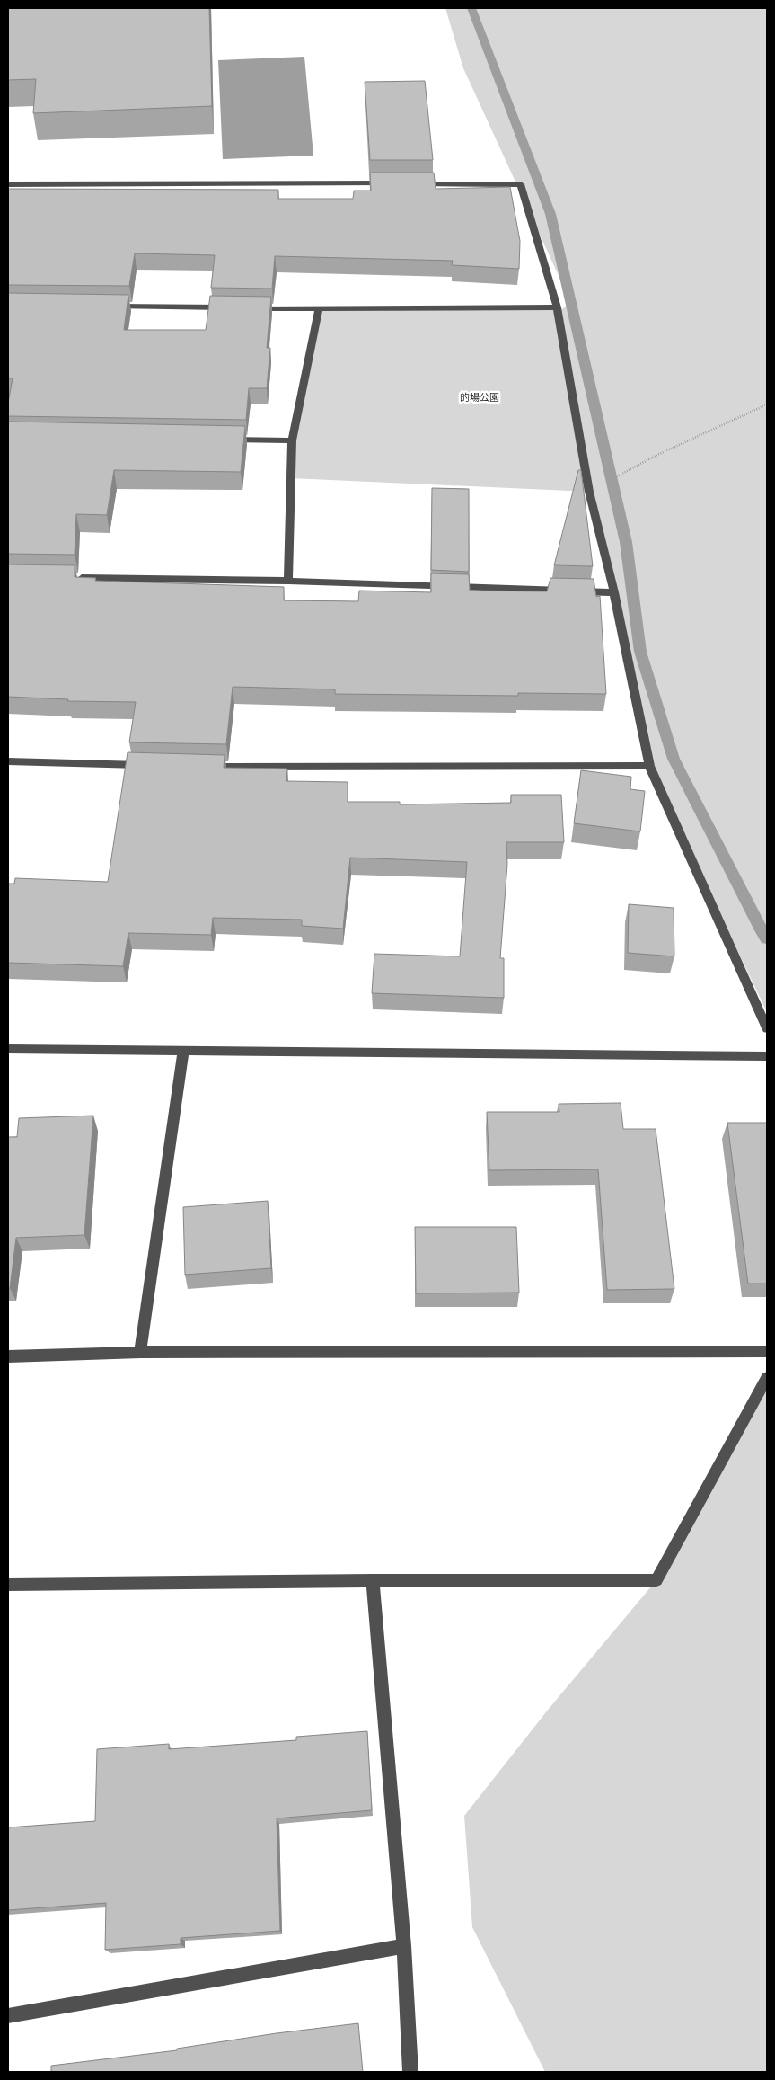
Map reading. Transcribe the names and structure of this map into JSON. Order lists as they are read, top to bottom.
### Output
{
  "parks": ["的場公園"]
}
